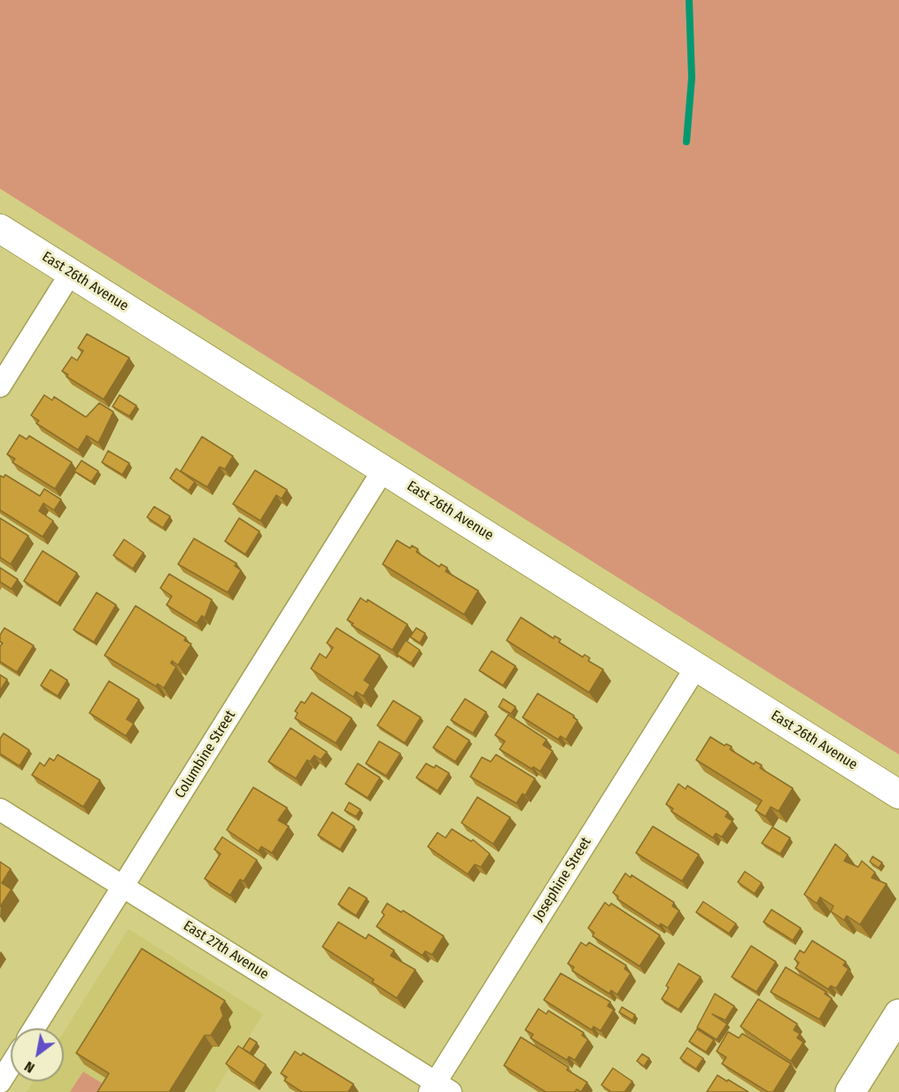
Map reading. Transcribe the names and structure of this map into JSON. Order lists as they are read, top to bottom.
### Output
{
  "streets": {
    "street": [
      "East 26th Avenue",
      "Columbine Street",
      "Josephine Street",
      "East 27th Avenue"
    ]
  },
  "crossings": [
    ["East 26th Avenue", "Columbine Street"],
    ["East 26th Avenue", "Josephine Street"],
    ["Columbine Street", "East 27th Avenue"],
    ["Josephine Street", "East 27th Avenue"]
  ],
  "north": "bottom left"
}
